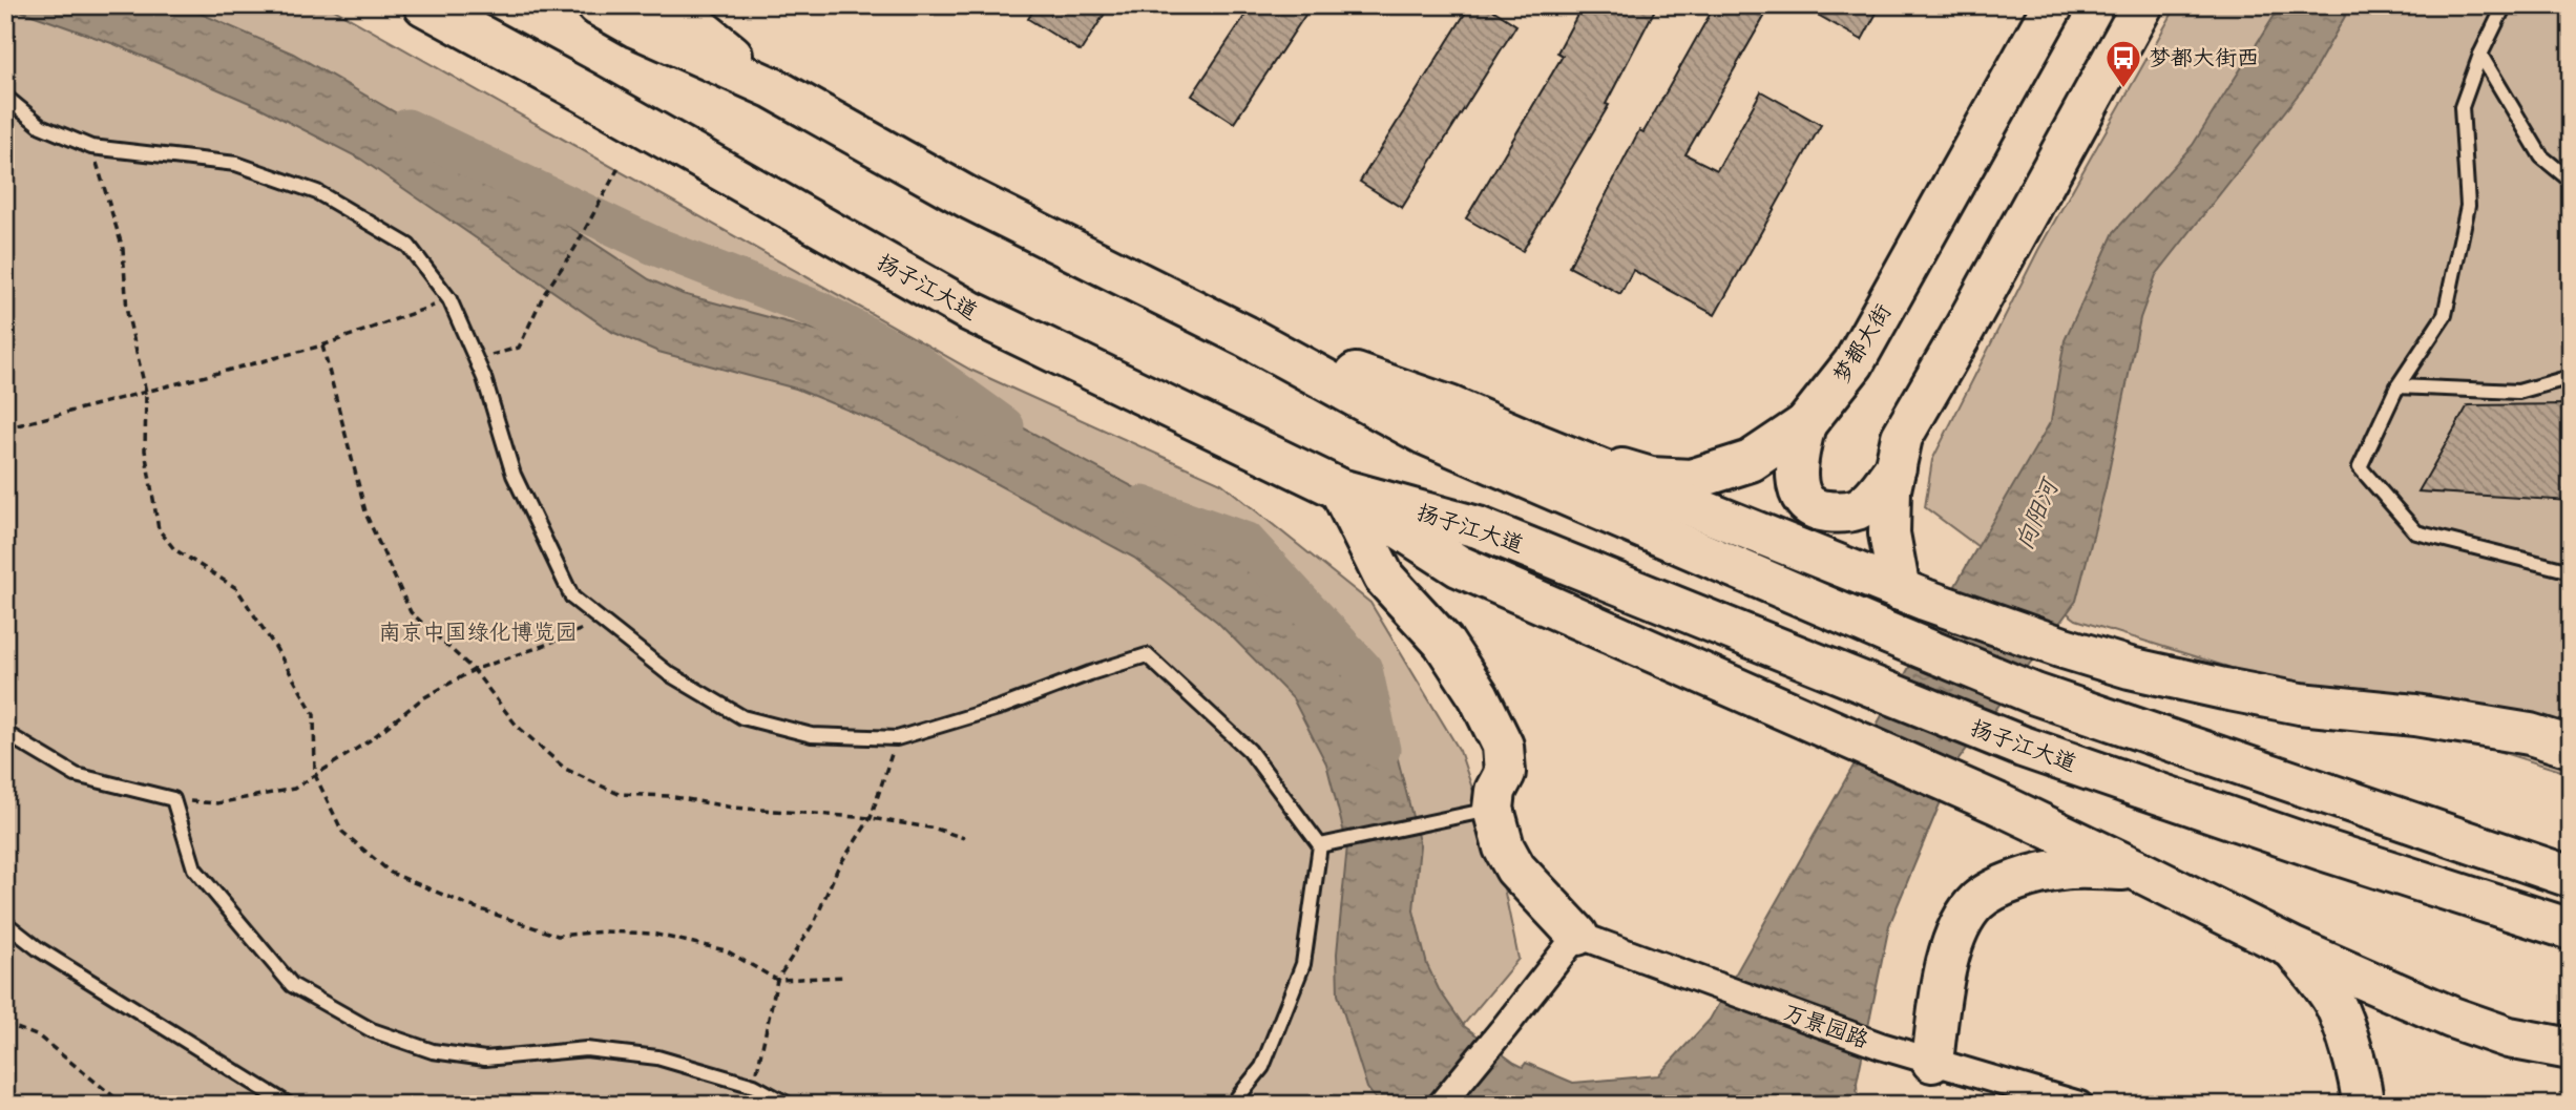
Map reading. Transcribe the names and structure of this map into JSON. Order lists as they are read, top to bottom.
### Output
{
  "streets": {
    "main road": ["扬子江大道", "梦都大街"],
    "street": ["万景园路"]
  },
  "water": ["向阳河"],
  "parks": ["南京中国绿化博览园"],
  "places": {
    "bus stop": ["梦都大街西"]
  }
}
